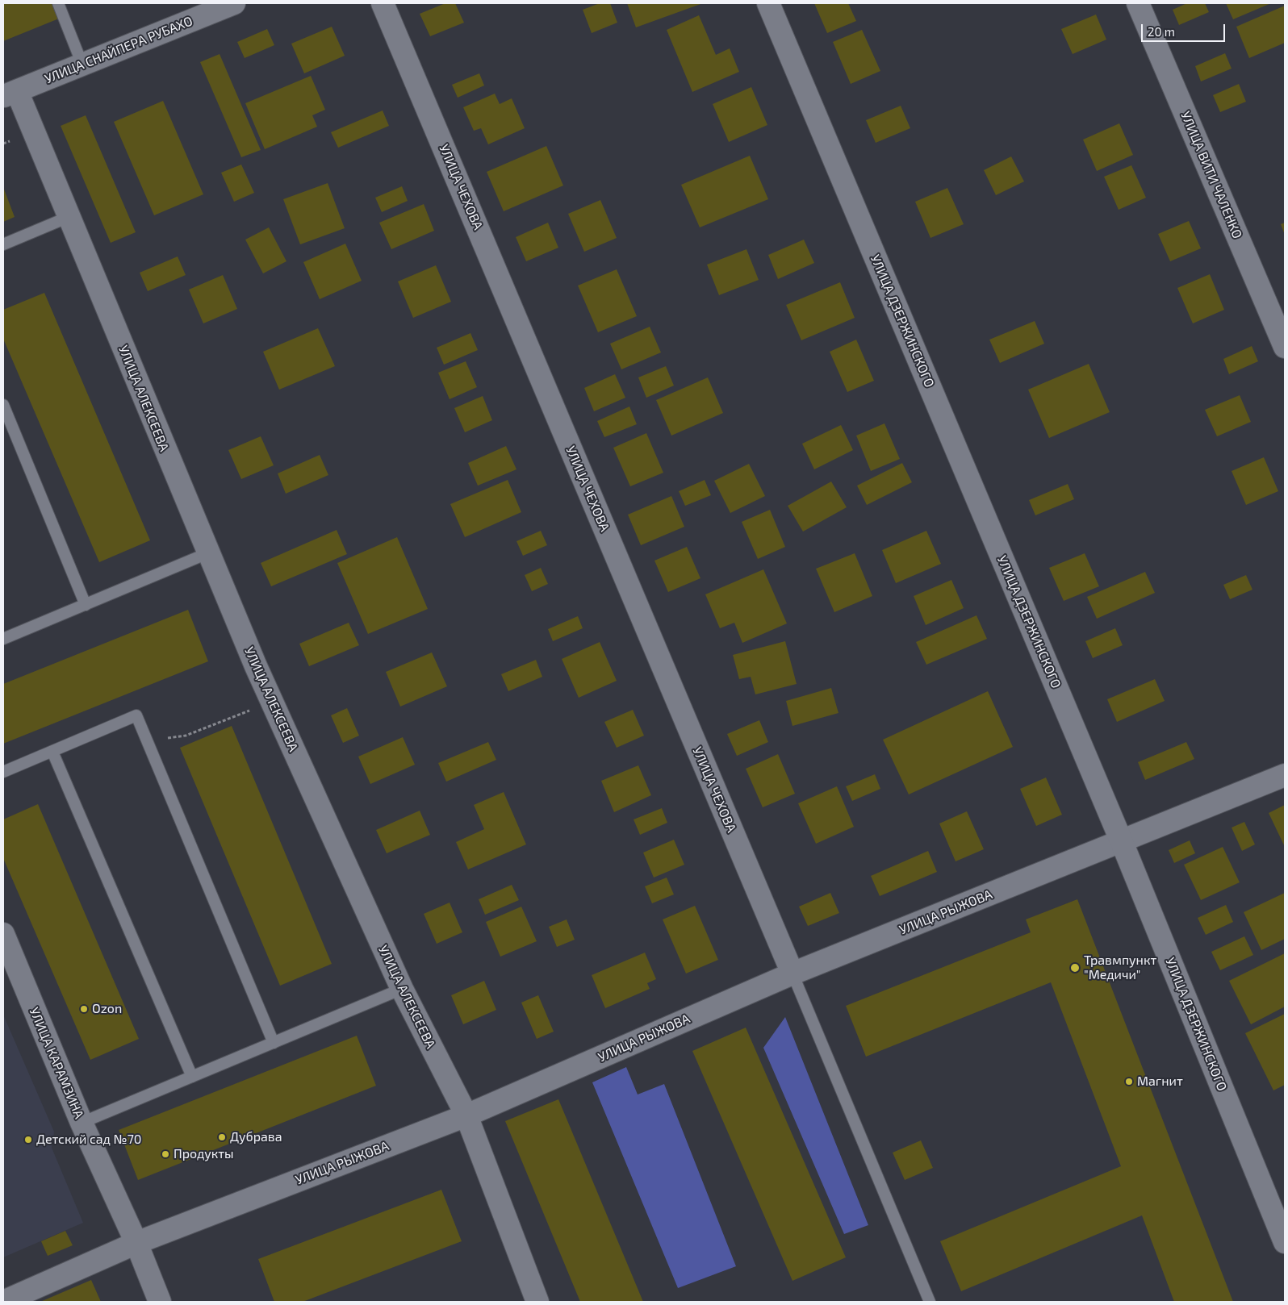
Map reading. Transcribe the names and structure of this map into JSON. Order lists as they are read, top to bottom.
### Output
{
  "streets": {
    "street": [
      "УЛИЦА СНАЙПЕРА РУБАХО",
      "УЛИЦА ВИТИ ЧАЛЕНКО",
      "УЛИЦА ЧЕХОВА",
      "УЛИЦА ДЗЕРЖИНСКОГО",
      "УЛИЦА АЛЕКСЕЕВА",
      "УЛИЦА РЫЖОВА",
      "УЛИЦА КАРАМЗИНА"
    ]
  },
  "crossings": [
    ["УЛИЦА СНАЙПЕРА РУБАХО", "УЛИЦА АЛЕКСЕЕВА"],
    ["УЛИЦА ЧЕХОВА", "УЛИЦА РЫЖОВА"],
    ["УЛИЦА ДЗЕРЖИНСКОГО", "УЛИЦА РЫЖОВА"],
    ["УЛИЦА АЛЕКСЕЕВА", "УЛИЦА РЫЖОВА"],
    ["УЛИЦА РЫЖОВА", "УЛИЦА КАРАМЗИНА"]
  ],
  "places": [
    "Травмпункт \"Медичи\"",
    "Ozon",
    "Магнит",
    "Дубрава",
    "Детский сад №70",
    "Продукты"
  ],
  "scale_bar": "20 m"
}
